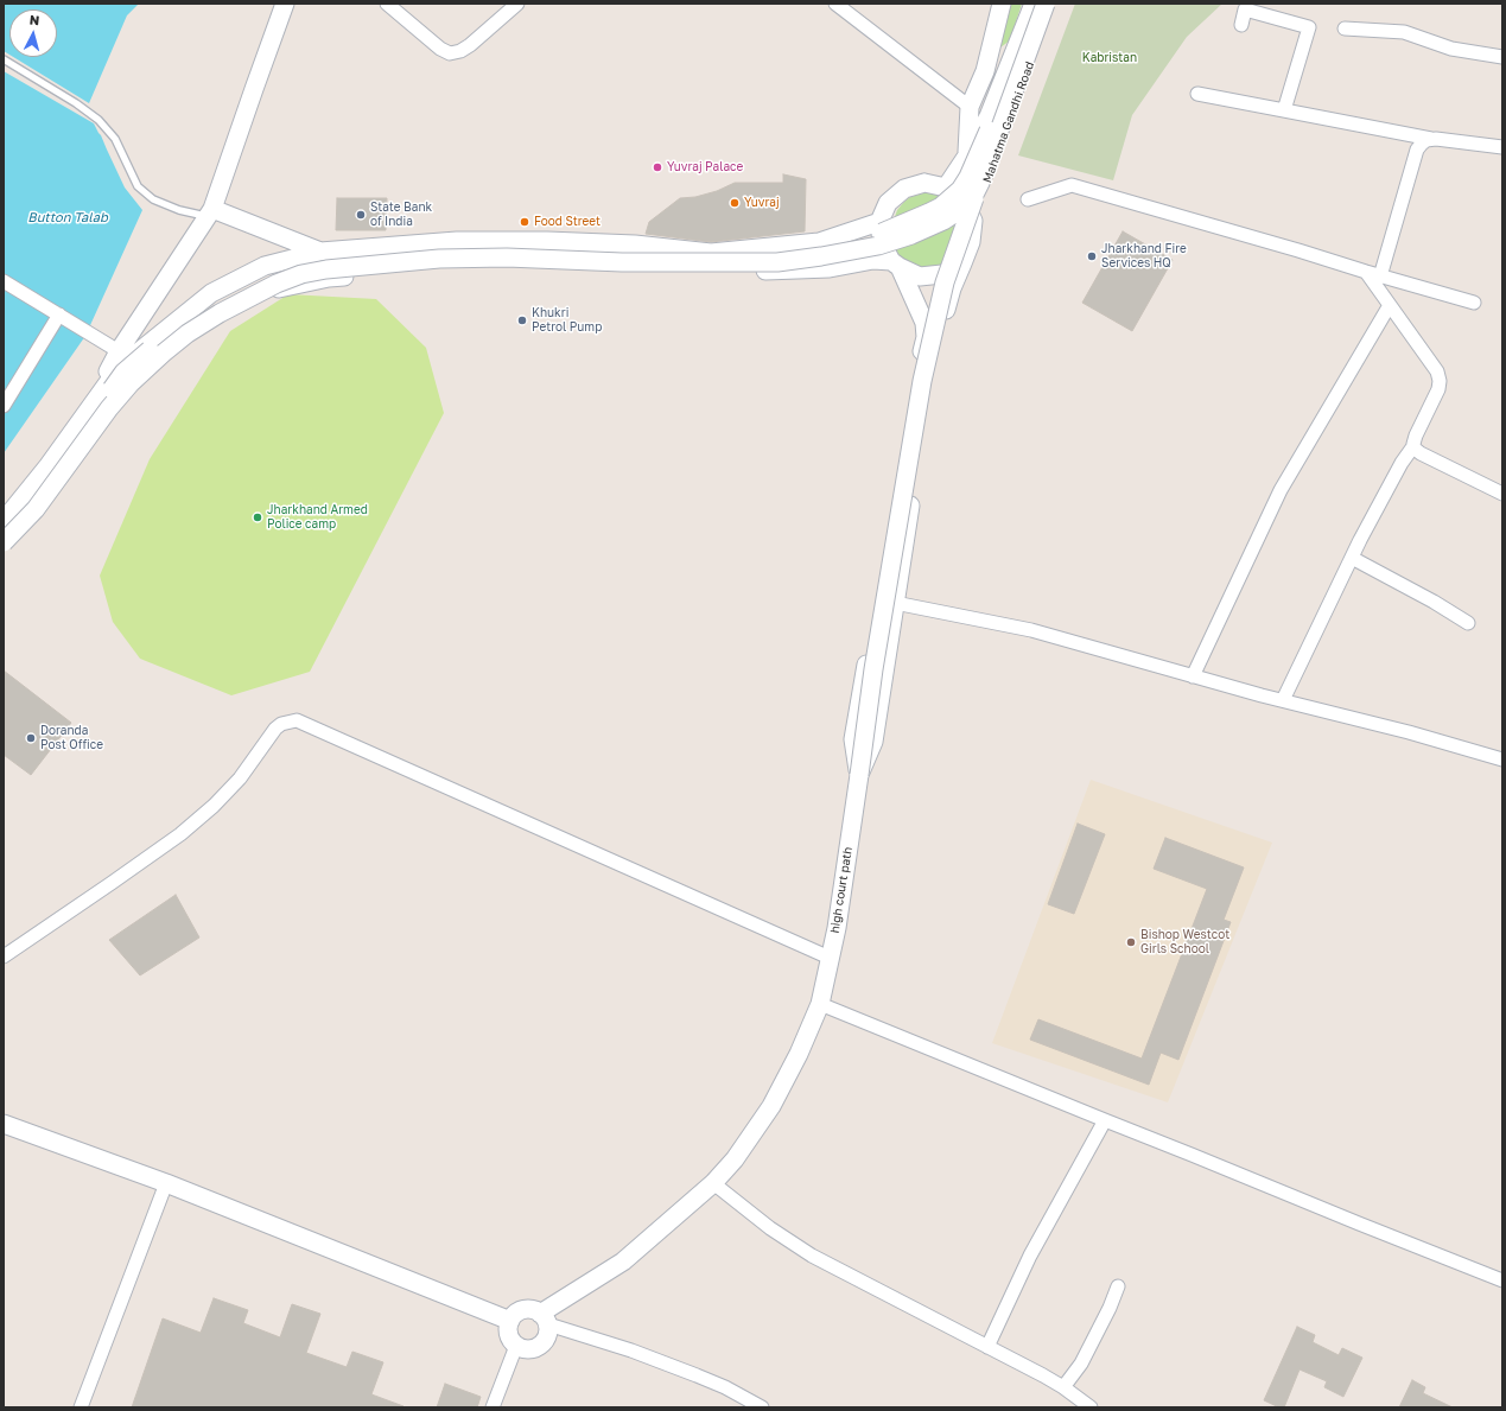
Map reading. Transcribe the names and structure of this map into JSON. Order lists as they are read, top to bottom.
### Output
{
  "streets": {
    "main road": ["Mahatma Gandhi Road", "high court path"]
  },
  "water": ["Button Talab"],
  "parks": ["Kabristan"],
  "places": [
    "Yuvraj Palace",
    "Yuvraj",
    "State Bank of India",
    "Food Street",
    "Jharkhand Fire Services HQ",
    "Khukri Petrol Pump",
    "Jharkhand Armed Police camp",
    "Doranda Post Office",
    "Bishop Westcot Girls School"
  ],
  "north": "top"
}
